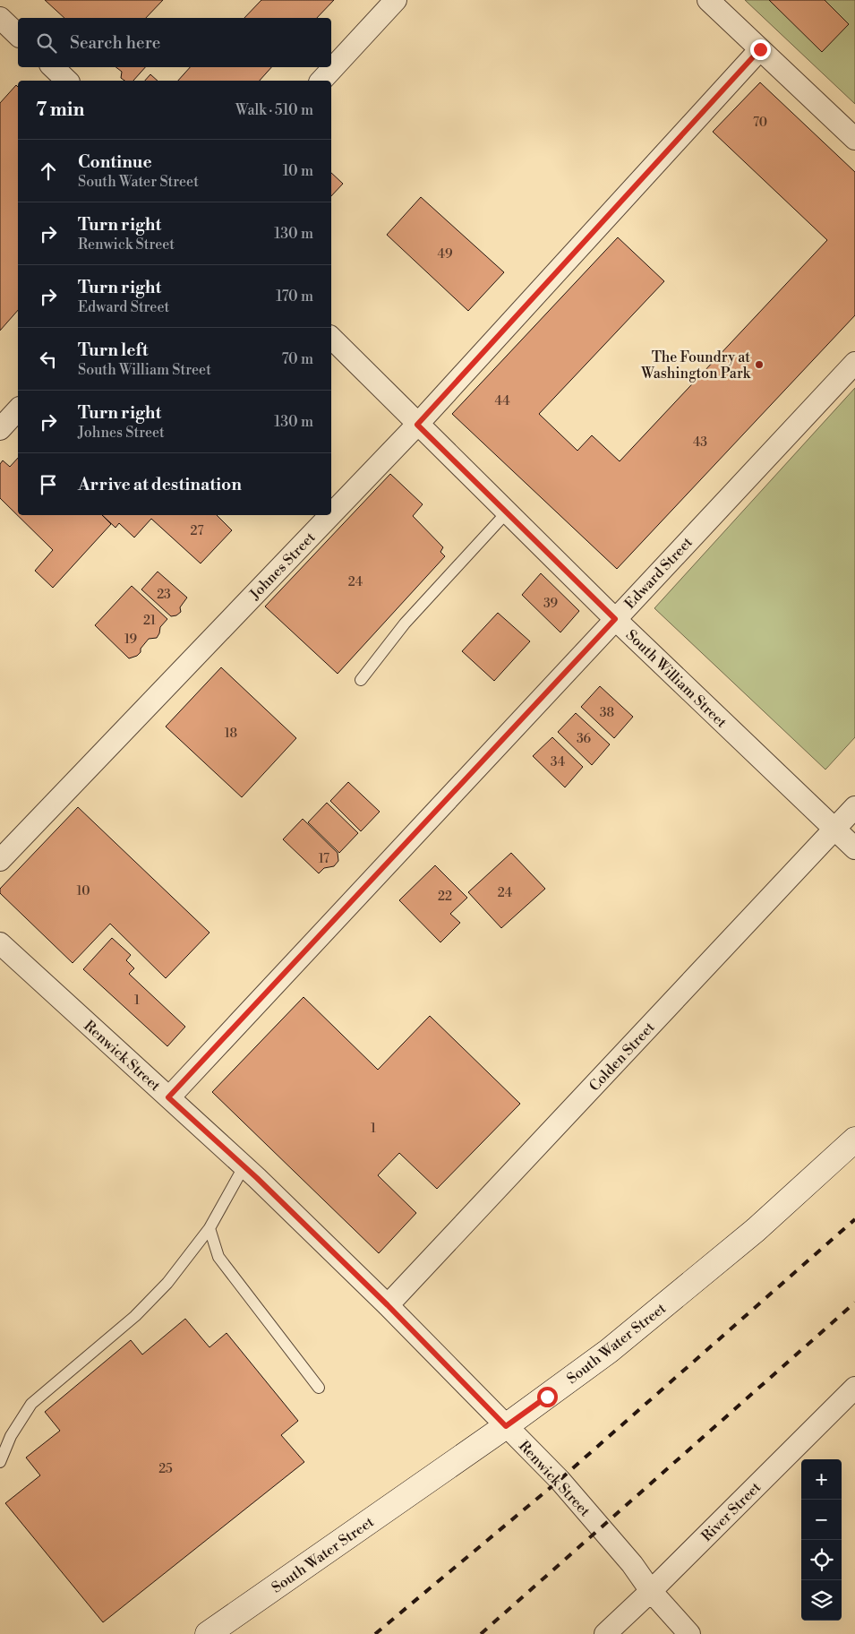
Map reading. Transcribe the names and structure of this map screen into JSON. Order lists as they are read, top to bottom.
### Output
{
  "streets": {
    "street": [
      "Johnes Street",
      "Edward Street",
      "South William Street",
      "Renwick Street",
      "Colden Street",
      "South Water Street",
      "River Street"
    ]
  },
  "crossings": [
    ["Johnes Street", "South William Street"],
    ["Edward Street", "South William Street"],
    ["Edward Street", "Renwick Street"],
    ["South William Street", "Colden Street"],
    ["Renwick Street", "Colden Street"],
    ["Renwick Street", "South Water Street"],
    ["Renwick Street", "River Street"]
  ],
  "places": ["The Foundry at Washington Park"],
  "house_numbers": [
    "70",
    "49",
    "44",
    "43",
    "27",
    "24",
    "23",
    "39",
    "21",
    "19",
    "38",
    "18",
    "36",
    "34",
    "17",
    "10",
    "24",
    "22",
    "1",
    "1",
    "25"
  ],
  "page": {
    "search": "Search here",
    "heading": ["7 min", "Walk · 510 m"],
    "list": [
      ["Continue", "South Water Street", "10 m"],
      ["Turn right", "Renwick Street", "130 m"],
      ["Turn right", "Edward Street", "170 m"],
      ["Turn left", "South William Street", "70 m"],
      ["Turn right", "Johnes Street", "130 m"],
      "Arrive at destination"
    ],
    "map_buttons": ["+", "−"]
  }
}
